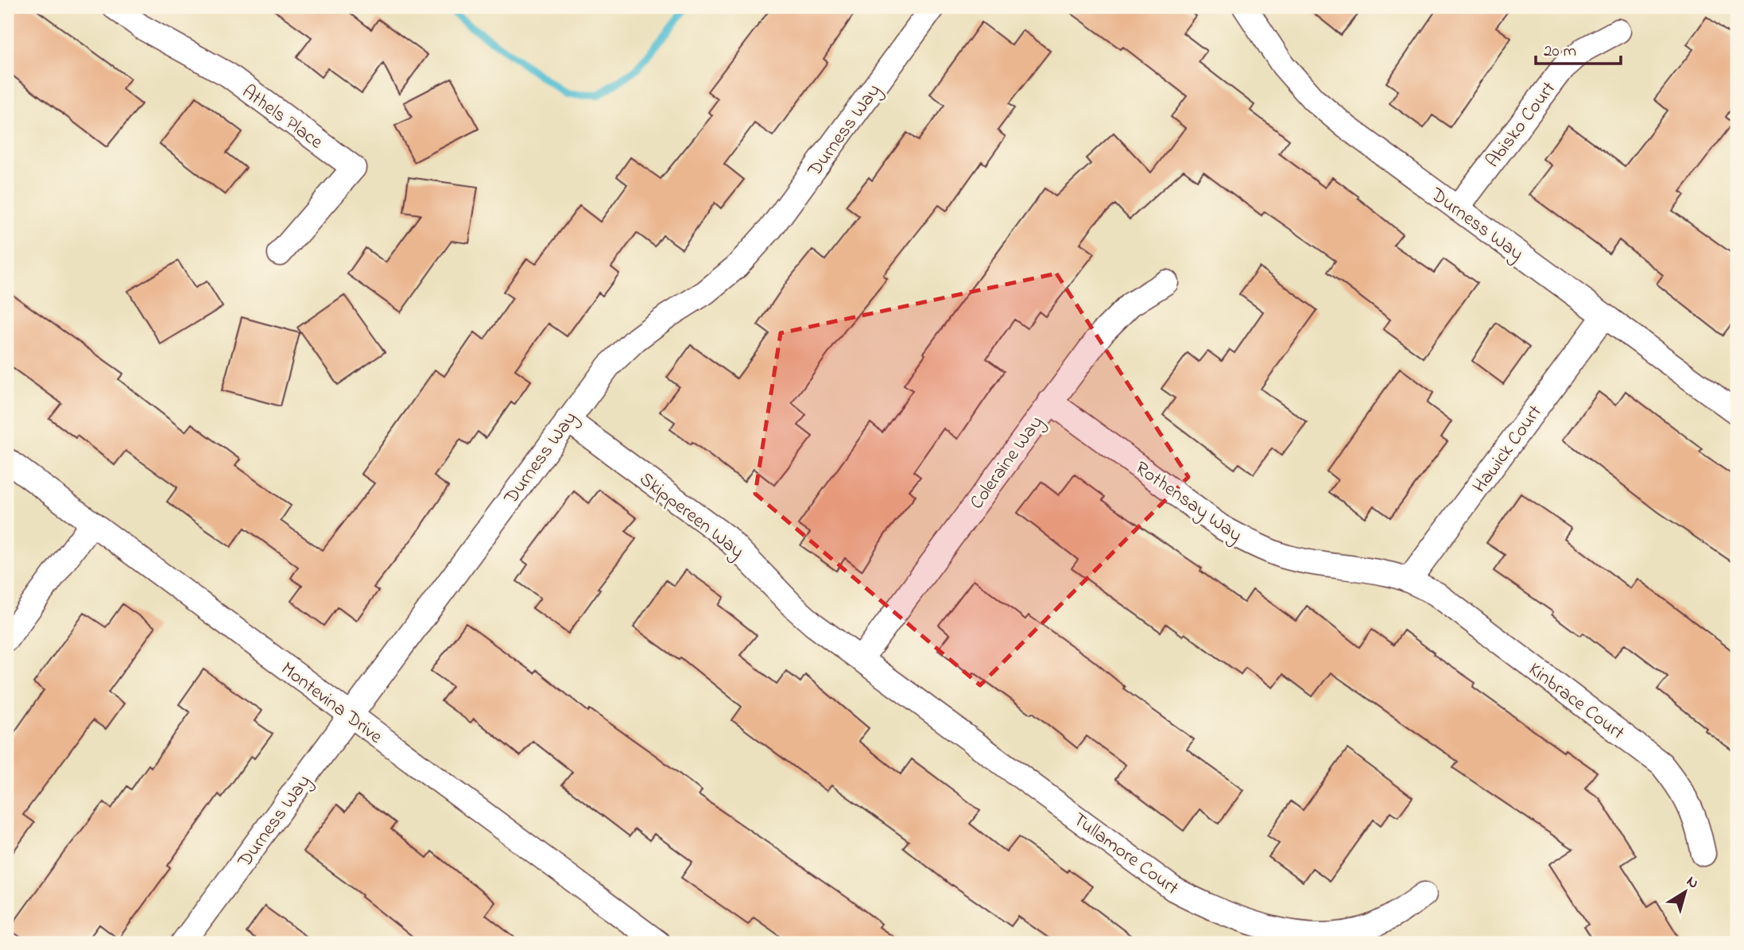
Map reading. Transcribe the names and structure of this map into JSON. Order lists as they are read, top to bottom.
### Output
{
  "streets": {
    "street": [
      "Athels Place",
      "Abisko Court",
      "Durness Way",
      "Hawick Court",
      "Coleraine Way",
      "Rothensay Way",
      "Skippereen Way",
      "Kinbrace Court",
      "Montevina Drive",
      "Tullamore Court"
    ]
  },
  "crossings": [
    ["Abisko Court", "Durness Way"],
    ["Durness Way", "Hawick Court"],
    ["Durness Way", "Skippereen Way"],
    ["Durness Way", "Montevina Drive"],
    ["Hawick Court", "Rothensay Way"],
    ["Hawick Court", "Kinbrace Court"],
    ["Coleraine Way", "Rothensay Way"],
    ["Coleraine Way", "Skippereen Way"],
    ["Coleraine Way", "Tullamore Court"],
    ["Rothensay Way", "Kinbrace Court"],
    ["Skippereen Way", "Tullamore Court"]
  ],
  "scale_bar": "20 m",
  "north": "top right"
}
